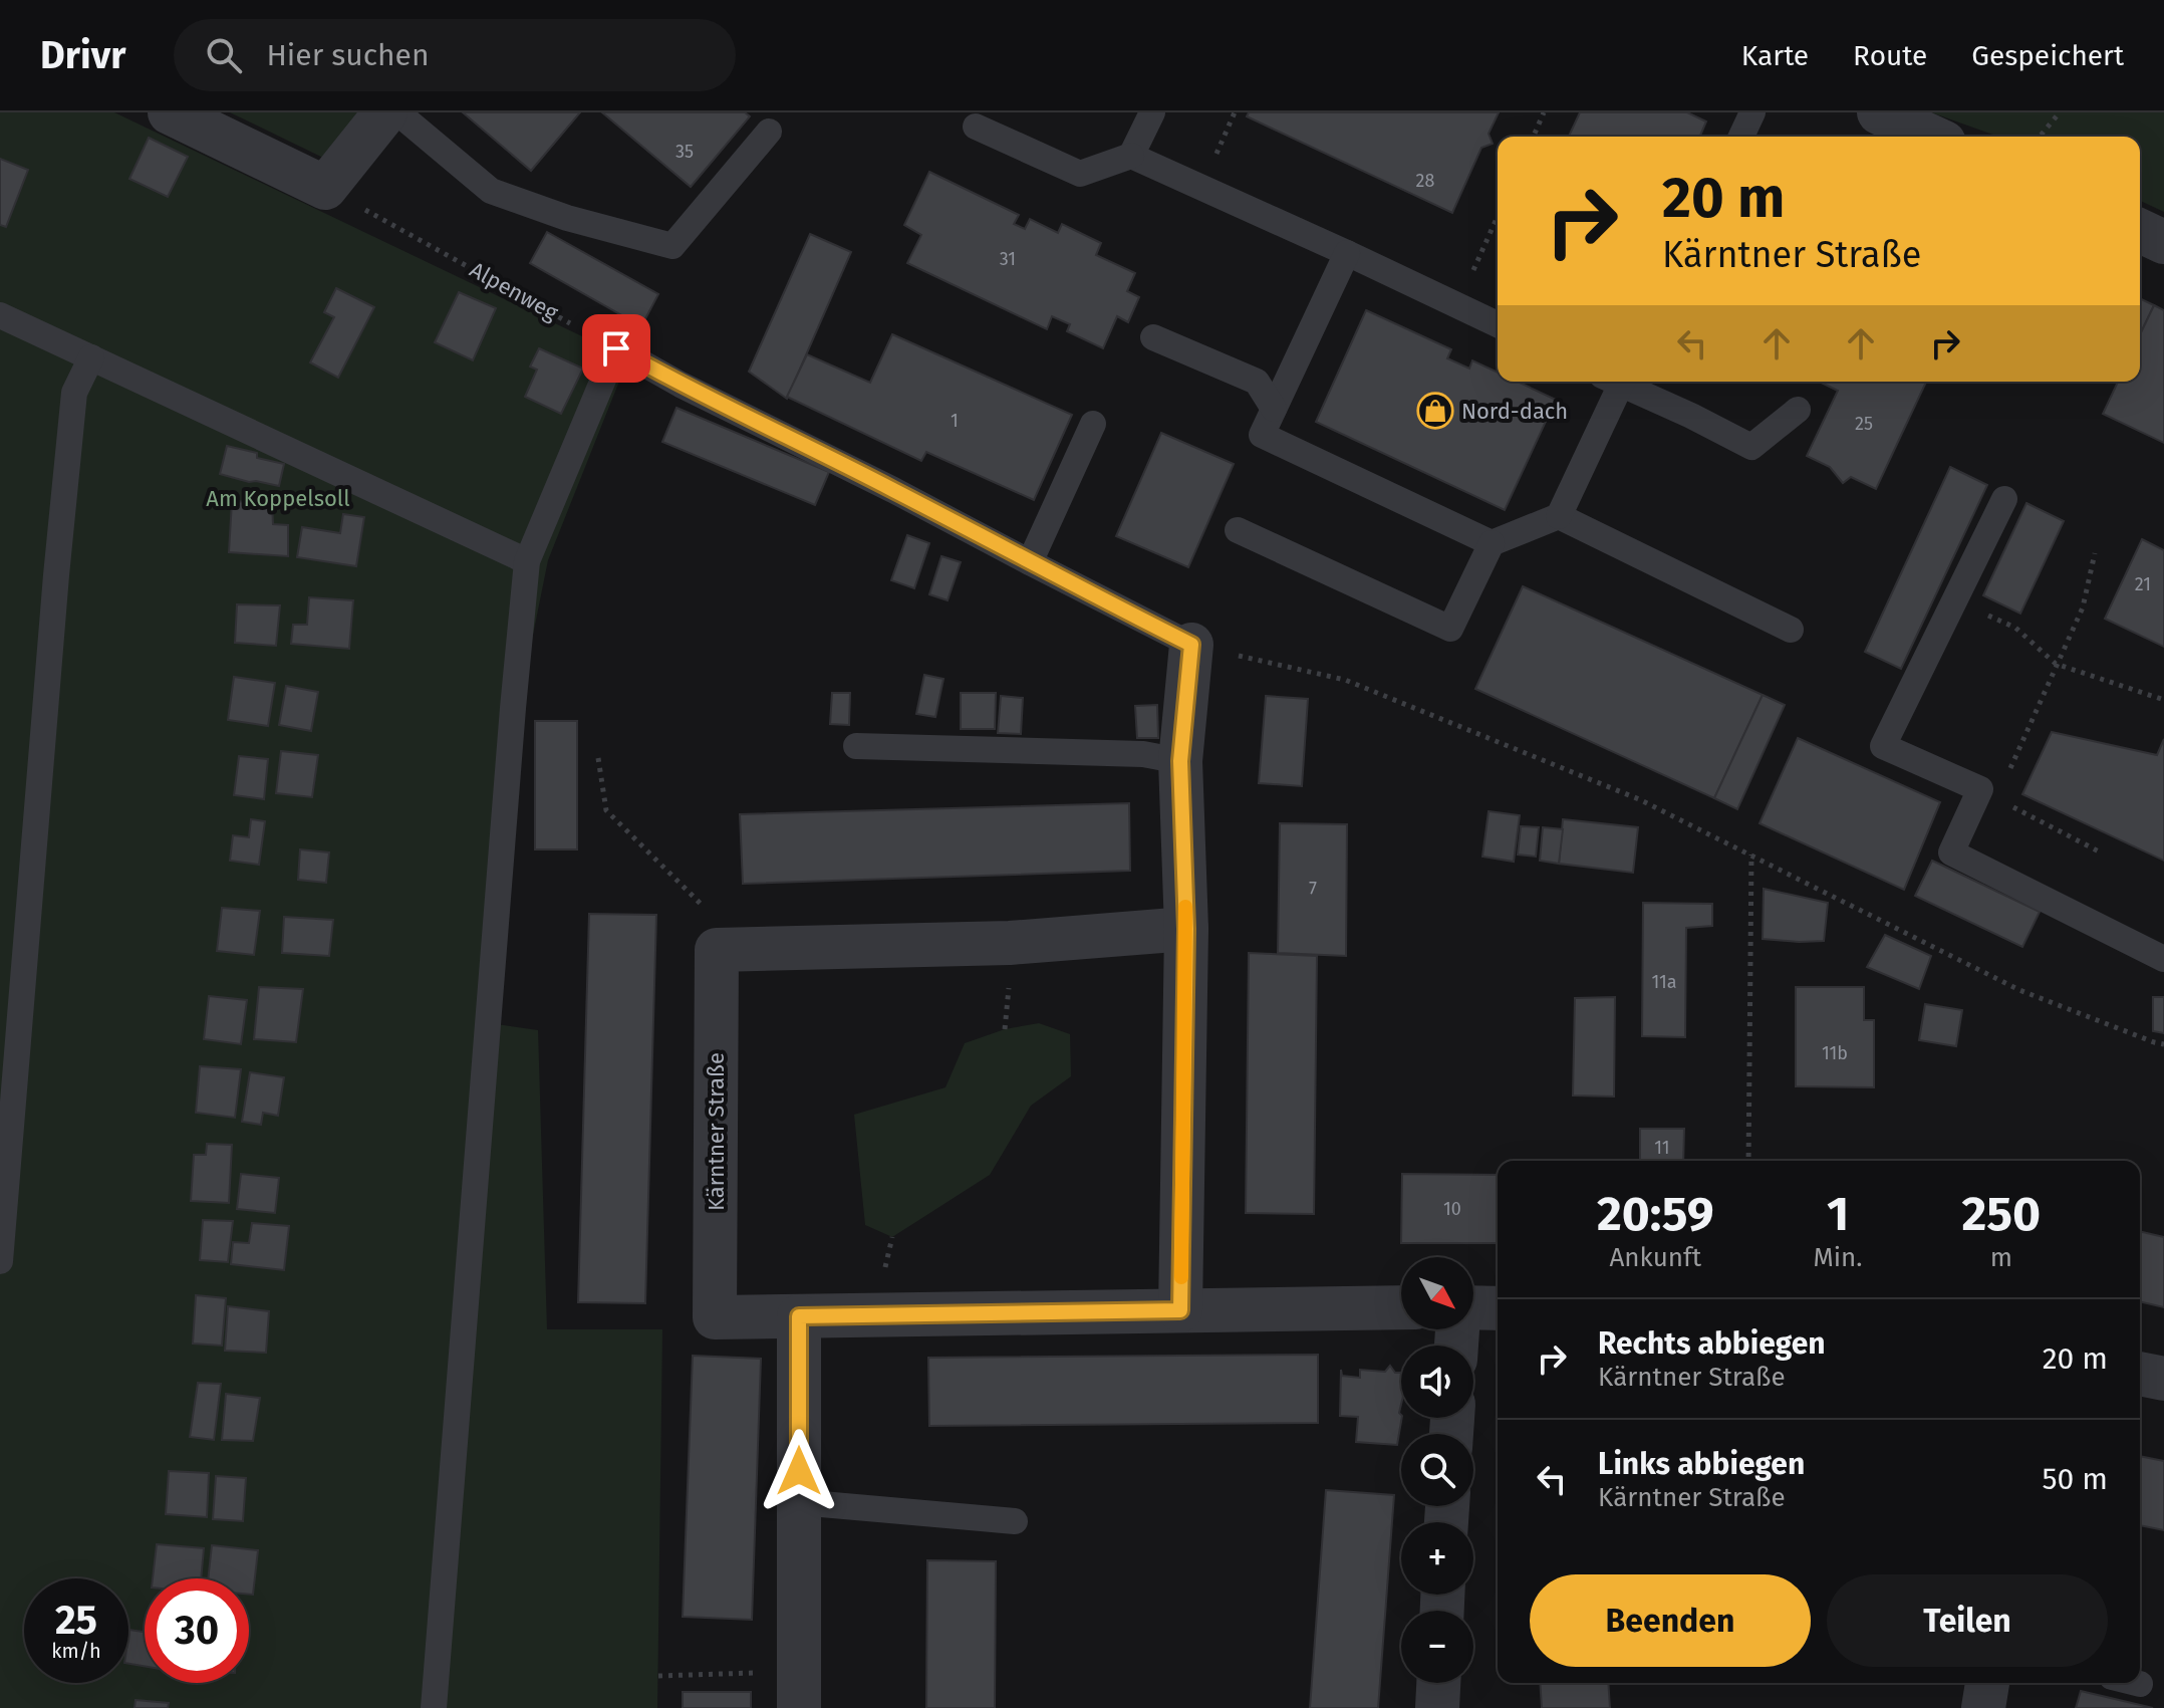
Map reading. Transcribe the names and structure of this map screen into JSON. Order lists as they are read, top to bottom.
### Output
{
  "streets": {
    "street": ["Kärntner Straße"],
    "path": ["Alpenweg"]
  },
  "parks": ["Am Koppelsoll"],
  "places": {
    "shop": ["Nord-dach"]
  },
  "house_numbers": [
    "35",
    "28",
    "31",
    "1",
    "25",
    "21",
    "7",
    "11a",
    "11b",
    "11",
    "10"
  ],
  "north": "bottom right",
  "page": {
    "header": "Drivr",
    "search": "Hier suchen",
    "nav": ["Karte", "Route", "Gespeichert"],
    "turn": ["20 m", "Kärntner Straße"],
    "eta": [
      "20:59",
      "Ankunft",
      "1",
      "Min.",
      "250",
      "m"
    ],
    "map_buttons": ["+", "−"],
    "list": [
      {
        "name": "Rechts abbiegen",
        "note": "Kärntner Straße",
        "value": "20 m"
      },
      {
        "name": "Links abbiegen",
        "note": "Kärntner Straße",
        "value": "50 m"
      }
    ],
    "buttons": ["Beenden", "Teilen"],
    "speed": "25 km/h",
    "limit": "30"
  }
}
